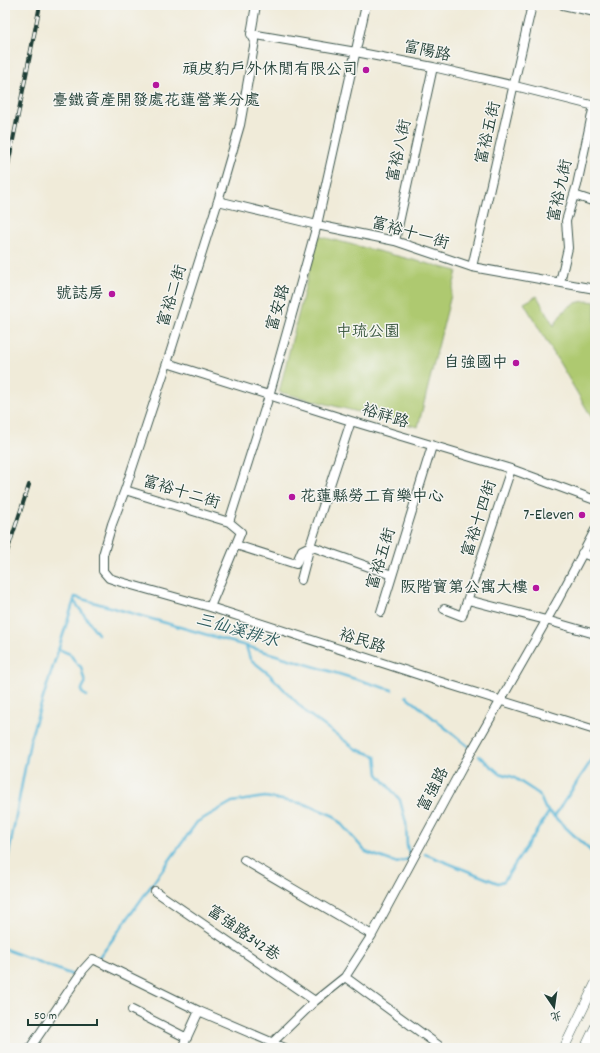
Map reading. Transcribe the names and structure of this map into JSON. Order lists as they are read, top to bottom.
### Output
{
  "streets": {
    "street": [
      "富陽路",
      "富裕五街",
      "富裕八街",
      "富裕九街",
      "富裕十一街",
      "富裕二街",
      "富安路",
      "裕祥路",
      "富裕十二街",
      "富裕十四街",
      "裕民路",
      "富強路",
      "富強路342巷"
    ]
  },
  "crossings": [
    ["富陽路", "富裕五街"],
    ["富陽路", "富裕八街"],
    ["富陽路", "富裕九街"],
    ["富陽路", "富裕二街"],
    ["富陽路", "富安路"],
    ["富裕五街", "富裕十一街"],
    ["富裕五街", "裕祥路"],
    ["富裕八街", "富裕十一街"],
    ["富裕九街", "富裕十一街"],
    ["富裕十一街", "富裕二街"],
    ["富裕十一街", "富安路"],
    ["富裕二街", "裕祥路"],
    ["富裕二街", "富裕十二街"],
    ["富裕二街", "裕民路"],
    ["富安路", "裕祥路"],
    ["富安路", "富裕十二街"],
    ["裕祥路", "富裕十四街"],
    ["裕民路", "富強路"],
    ["富強路", "富強路342巷"]
  ],
  "water": ["三仙溪排水"],
  "parks": ["中琉公園"],
  "places": [
    "頑皮豹戶外休閒有限公司",
    "臺鐵資產開發處花蓮營業分處",
    "號誌房",
    "自強國中",
    "花蓮縣勞工育樂中心",
    "7-Eleven",
    "阪階寶第公寓大樓"
  ],
  "scale_bar": "50 m",
  "north": "bottom"
}
